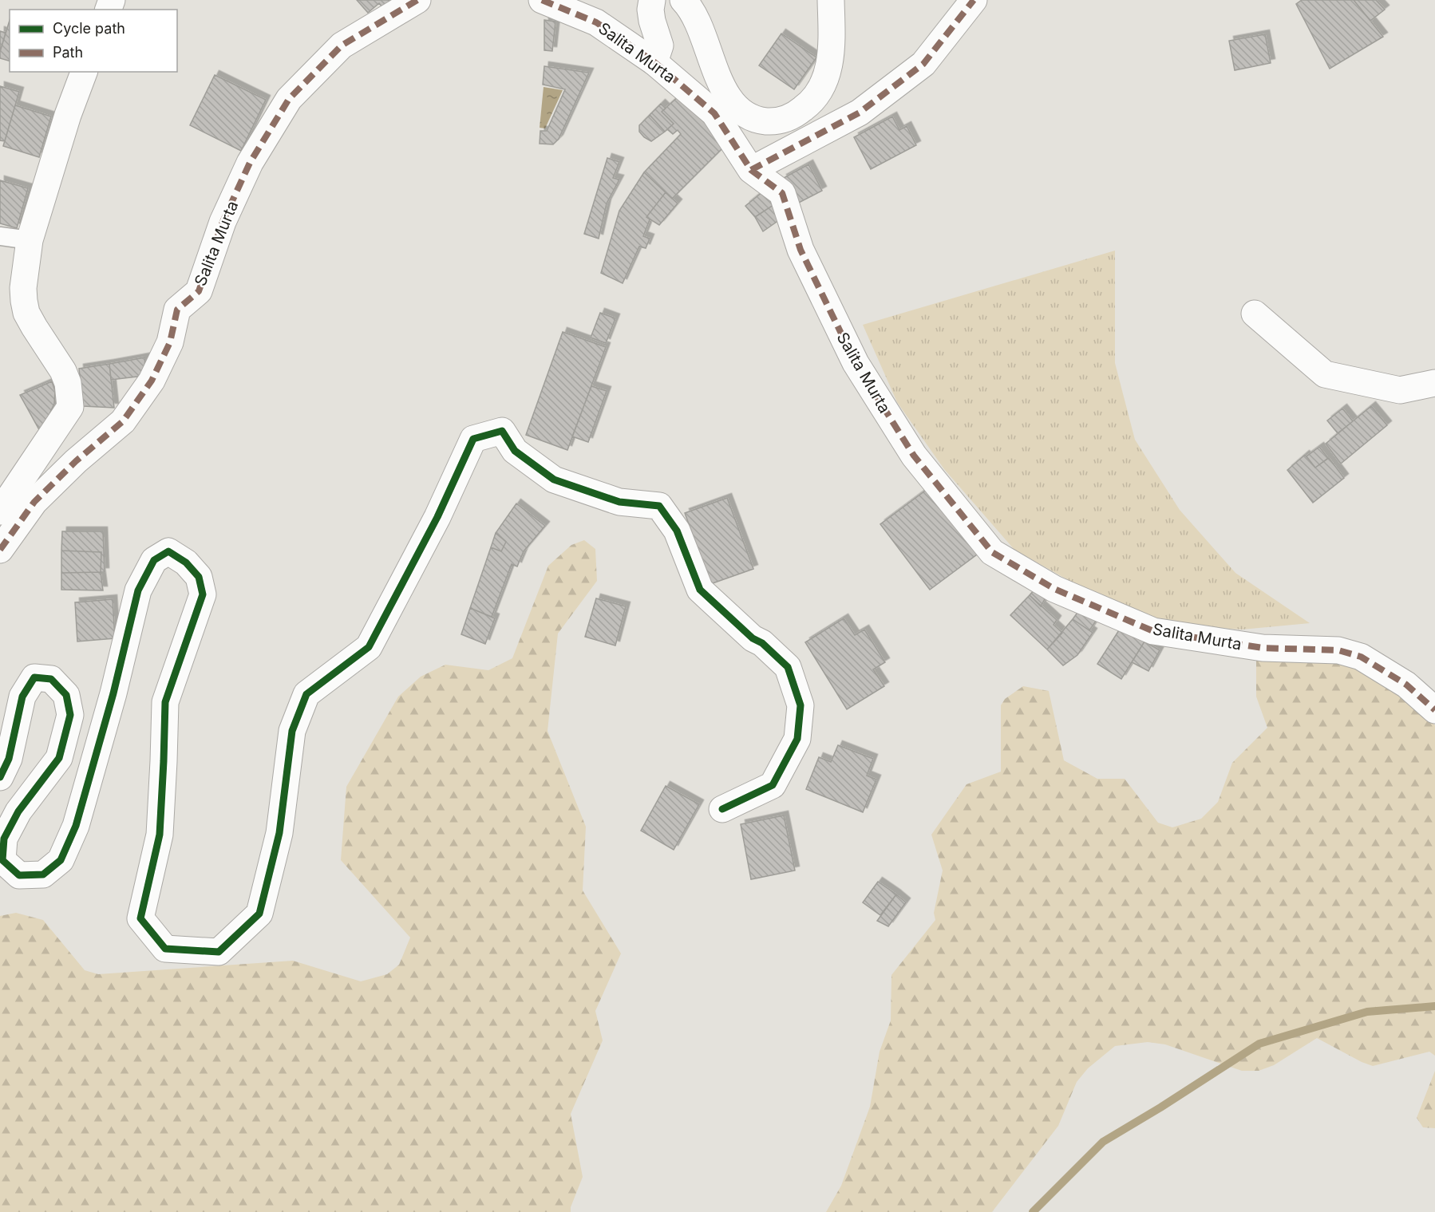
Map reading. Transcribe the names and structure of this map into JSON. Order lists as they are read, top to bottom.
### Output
{
  "streets": {
    "street": ["Salita Murta"]
  },
  "legend": ["Cycle path", "Path"]
}
